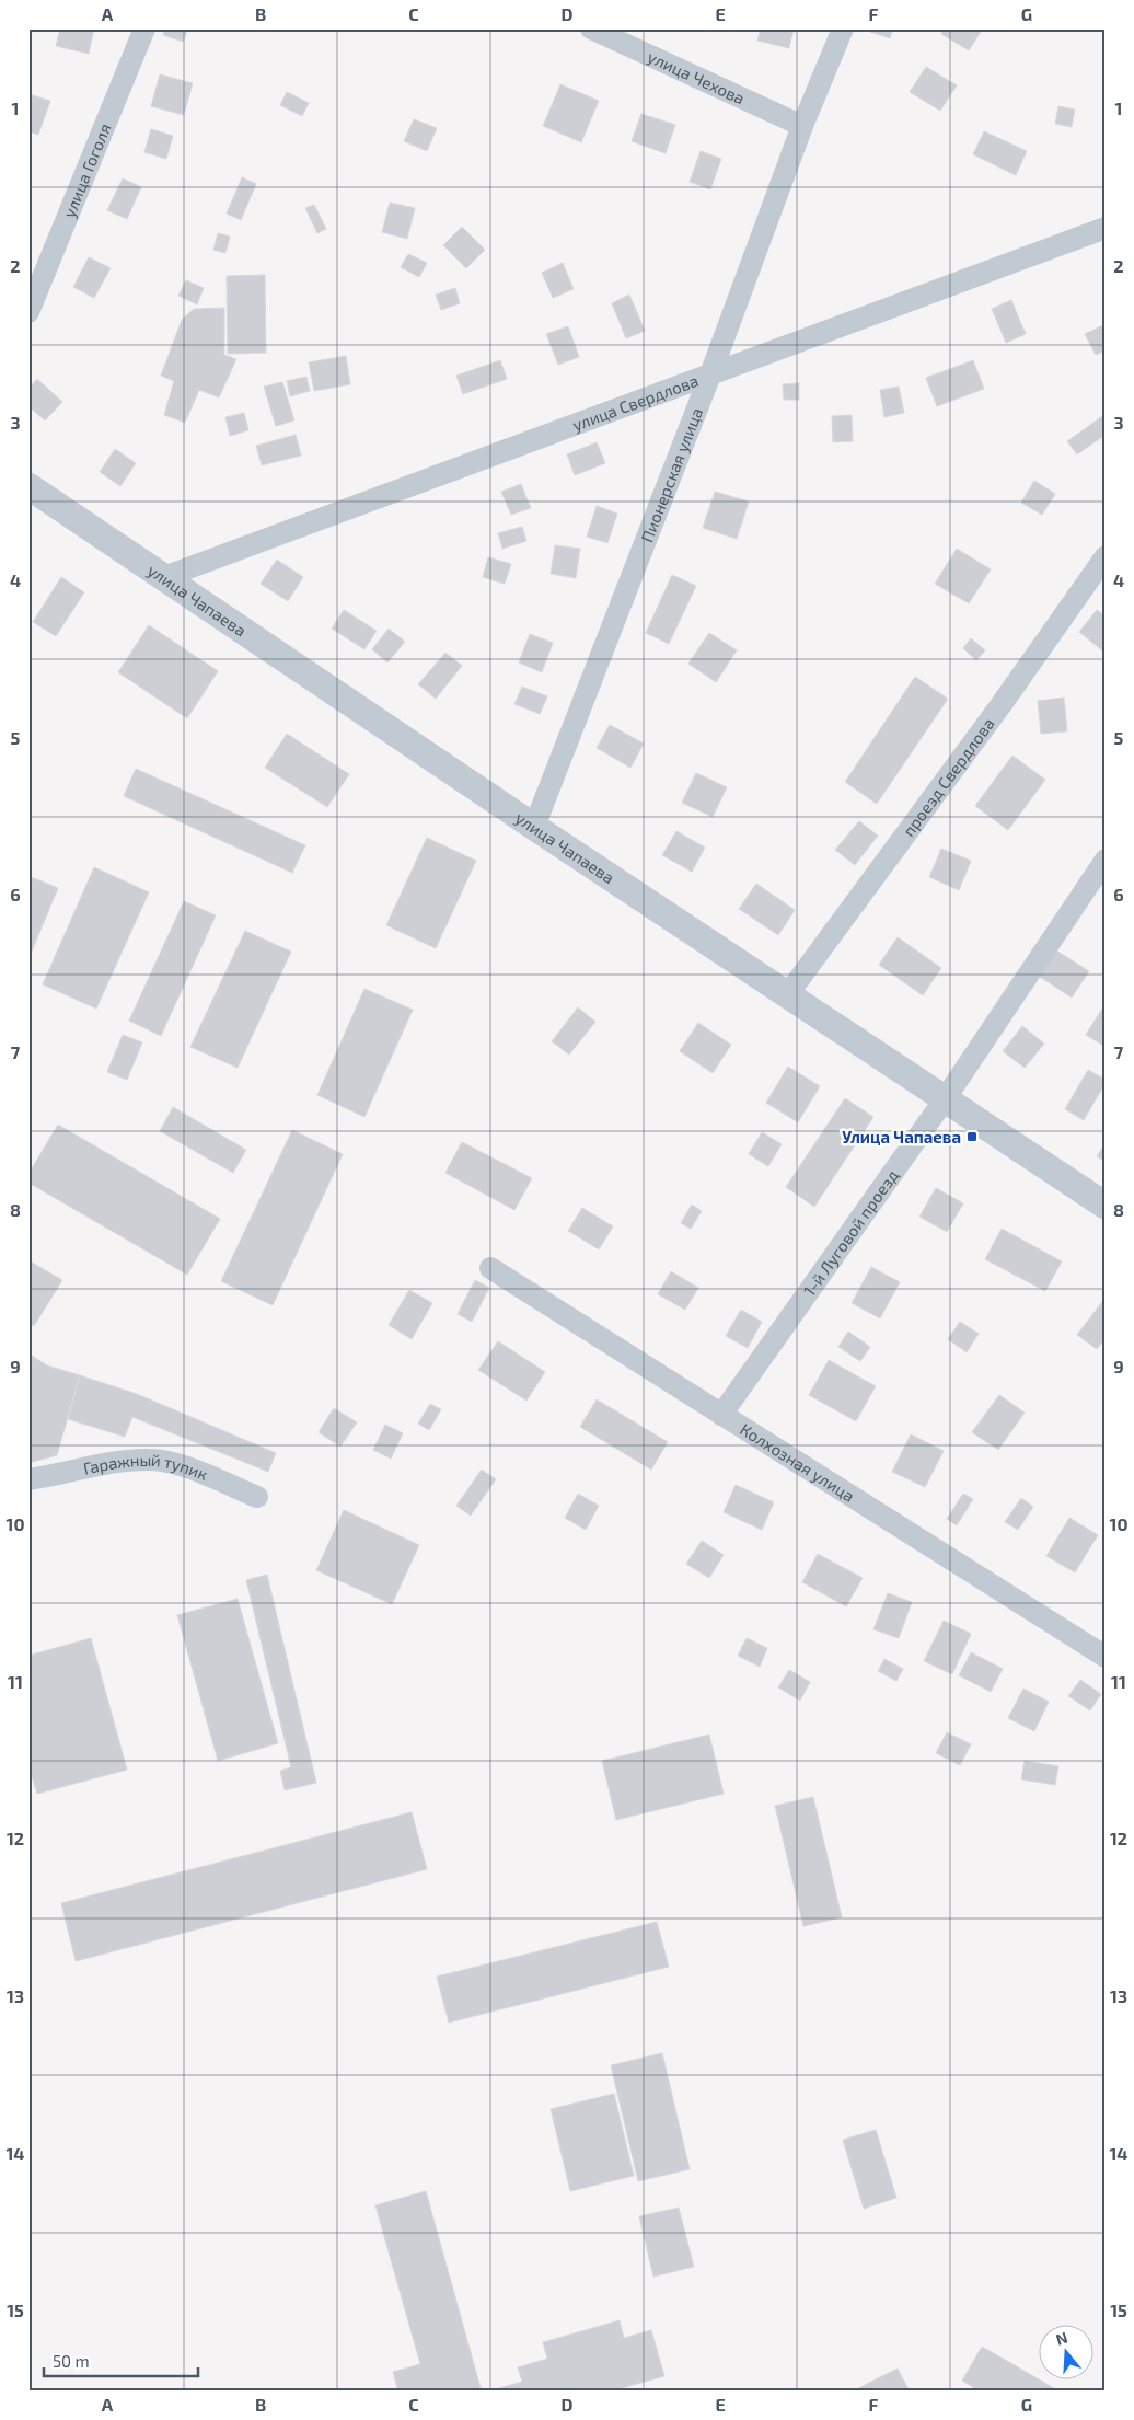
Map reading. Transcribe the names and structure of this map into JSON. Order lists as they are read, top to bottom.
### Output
{
  "streets": {
    "street": [
      "улица Чехова",
      "улица Гоголя",
      "улица Свердлова",
      "Пионерская улица",
      "улица Чапаева",
      "проезд Свердлова",
      "1-й Луговой проезд",
      "Колхозная улица",
      "Гаражный тупик"
    ]
  },
  "crossings": [
    ["улица Чехова", "Пионерская улица"],
    ["улица Свердлова", "Пионерская улица"],
    ["улица Свердлова", "улица Чапаева"],
    ["Пионерская улица", "улица Чапаева"],
    ["улица Чапаева", "проезд Свердлова"],
    ["улица Чапаева", "1-й Луговой проезд"],
    ["1-й Луговой проезд", "Колхозная улица"]
  ],
  "places": {
    "transit": ["Улица Чапаева"]
  },
  "scale_bar": "50 m",
  "north": "top",
  "grid": {
    "columns": [
      "A",
      "B",
      "C",
      "D",
      "E",
      "F",
      "G"
    ],
    "rows": [
      "1",
      "2",
      "3",
      "4",
      "5",
      "6",
      "7",
      "8",
      "9",
      "10",
      "11",
      "12",
      "13",
      "14",
      "15"
    ]
  }
}
